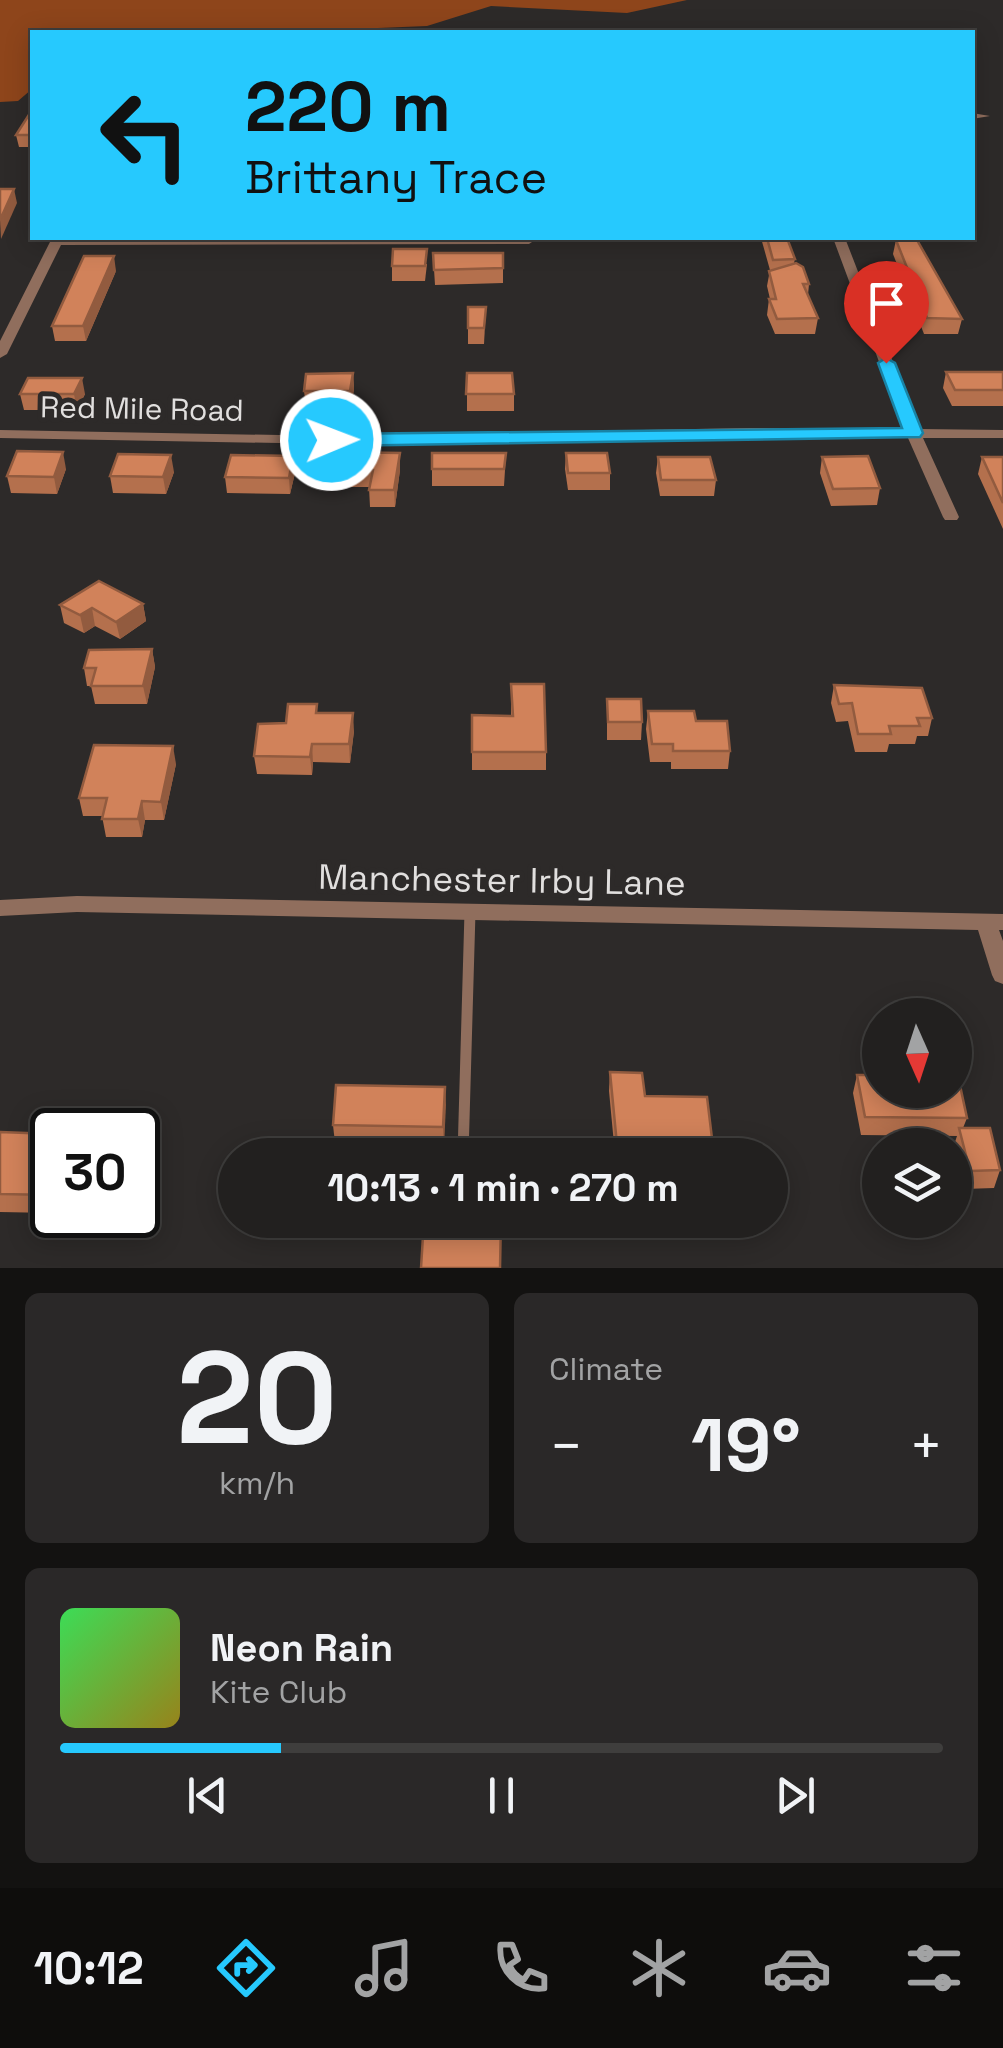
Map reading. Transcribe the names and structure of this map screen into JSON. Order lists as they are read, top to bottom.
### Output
{
  "streets": {
    "street": ["Red Mile Road", "Manchester Irby Lane"]
  },
  "north": "bottom",
  "page": {
    "turn": ["220 m", "Brittany Trace"],
    "limit": "30",
    "trip": "10:13 · 1 min · 270 m",
    "tile": [
      ["20", "km/h"],
      "Climate"
    ],
    "heat": ["−", "19°", "+"],
    "song": ["Neon Rain", "Kite Club"],
    "tabs": "10:12"
  }
}
